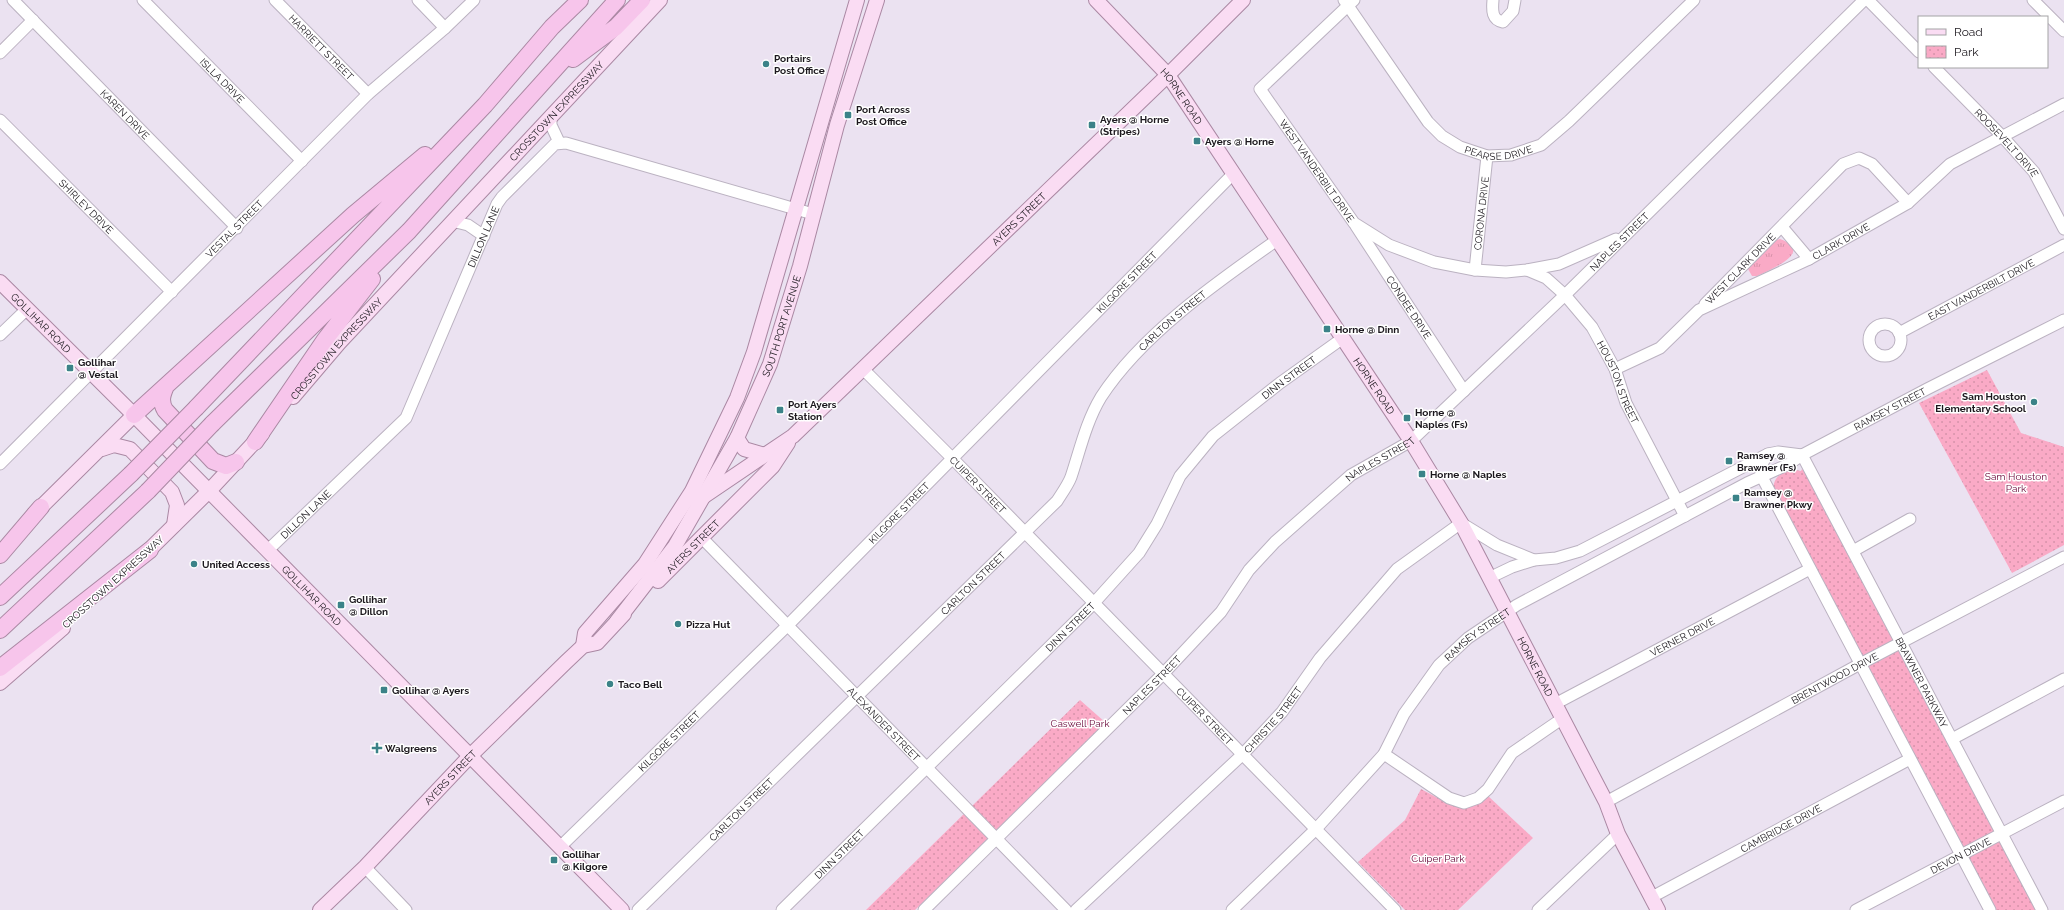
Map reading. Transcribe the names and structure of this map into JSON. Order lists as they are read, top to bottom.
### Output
{
  "streets": {
    "main road": [
      "HORNE ROAD",
      "CROSSTOWN EXPRESSWAY",
      "AYERS STREET",
      "GOLLIHAR ROAD",
      "SOUTH PORT AVENUE"
    ],
    "street": [
      "HARRIETT STREET",
      "ISLLA DRIVE",
      "KAREN DRIVE",
      "ROOSEVELT DRIVE",
      "PEARSE DRIVE",
      "WEST VANDERBILT DRIVE",
      "SHIRLEY DRIVE",
      "CORONA DRIVE",
      "VESTAL STREET",
      "DILLON LANE",
      "NAPLES STREET",
      "CLARK DRIVE",
      "WEST CLARK DRIVE",
      "KILGORE STREET",
      "EAST VANDERBILT DRIVE",
      "CONDEE DRIVE",
      "CARLTON STREET",
      "DINN STREET",
      "HOUSTON STREET",
      "RAMSEY STREET",
      "CUIPER STREET",
      "VERNER DRIVE",
      "BRENTWOOD DRIVE",
      "BRAWNER PARKWAY",
      "CHRISTIE STREET",
      "ALEXANDER STREET",
      "CAMBRIDGE DRIVE",
      "DEVON DRIVE"
    ]
  },
  "crossings": [
    ["HARRIETT STREET", "VESTAL STREET"],
    ["ISLLA DRIVE", "VESTAL STREET"],
    ["HORNE ROAD", "AYERS STREET"],
    ["HORNE ROAD", "NAPLES STREET"],
    ["HORNE ROAD", "KILGORE STREET"],
    ["HORNE ROAD", "CARLTON STREET"],
    ["HORNE ROAD", "DINN STREET"],
    ["HORNE ROAD", "RAMSEY STREET"],
    ["HORNE ROAD", "VERNER DRIVE"],
    ["HORNE ROAD", "BRENTWOOD DRIVE"],
    ["HORNE ROAD", "CHRISTIE STREET"],
    ["HORNE ROAD", "CAMBRIDGE DRIVE"],
    ["CROSSTOWN EXPRESSWAY", "GOLLIHAR ROAD"],
    ["KAREN DRIVE", "VESTAL STREET"],
    ["ROOSEVELT DRIVE", "CLARK DRIVE"],
    ["PEARSE DRIVE", "WEST VANDERBILT DRIVE"],
    ["PEARSE DRIVE", "CORONA DRIVE"],
    ["WEST VANDERBILT DRIVE", "CORONA DRIVE"],
    ["WEST VANDERBILT DRIVE", "NAPLES STREET"],
    ["WEST VANDERBILT DRIVE", "CONDEE DRIVE"],
    ["WEST VANDERBILT DRIVE", "HOUSTON STREET"],
    ["SHIRLEY DRIVE", "VESTAL STREET"],
    ["AYERS STREET", "GOLLIHAR ROAD"],
    ["AYERS STREET", "SOUTH PORT AVENUE"],
    ["AYERS STREET", "CUIPER STREET"],
    ["AYERS STREET", "ALEXANDER STREET"],
    ["VESTAL STREET", "GOLLIHAR ROAD"],
    ["DILLON LANE", "GOLLIHAR ROAD"],
    ["NAPLES STREET", "CONDEE DRIVE"],
    ["NAPLES STREET", "HOUSTON STREET"],
    ["NAPLES STREET", "CUIPER STREET"],
    ["NAPLES STREET", "ALEXANDER STREET"],
    ["CLARK DRIVE", "WEST CLARK DRIVE"],
    ["CLARK DRIVE", "HOUSTON STREET"],
    ["KILGORE STREET", "GOLLIHAR ROAD"],
    ["KILGORE STREET", "CUIPER STREET"],
    ["KILGORE STREET", "ALEXANDER STREET"],
    ["CARLTON STREET", "CUIPER STREET"],
    ["CARLTON STREET", "ALEXANDER STREET"],
    ["DINN STREET", "CUIPER STREET"],
    ["DINN STREET", "ALEXANDER STREET"],
    ["HOUSTON STREET", "RAMSEY STREET"],
    ["RAMSEY STREET", "CUIPER STREET"],
    ["RAMSEY STREET", "BRAWNER PARKWAY"],
    ["CUIPER STREET", "CHRISTIE STREET"],
    ["BRENTWOOD DRIVE", "BRAWNER PARKWAY"],
    ["BRAWNER PARKWAY", "DEVON DRIVE"]
  ],
  "parks": ["Sam Houston Park", "Caswell Park", "Cuiper Park"],
  "places": {
    "other": [
      "Portairs Post Office",
      "Sam Houston Elementary School",
      "United Access",
      "Pizza Hut",
      "Taco Bell"
    ],
    "transit": [
      "Port Across Post Office",
      "Ayers @ Horne (Stripes)",
      "Ayers @ Horne",
      "Horne @ Dinn",
      "Gollihar @ Vestal",
      "Port Ayers Station",
      "Horne @ Naples (Fs)",
      "Ramsey @ Brawner (Fs)",
      "Horne @ Naples",
      "Ramsey @ Brawner Pkwy",
      "Gollihar @ Dillon",
      "Gollihar @ Ayers",
      "Gollihar @ Kilgore"
    ],
    "health": ["Walgreens"]
  },
  "legend": ["Road", "Park"]
}
